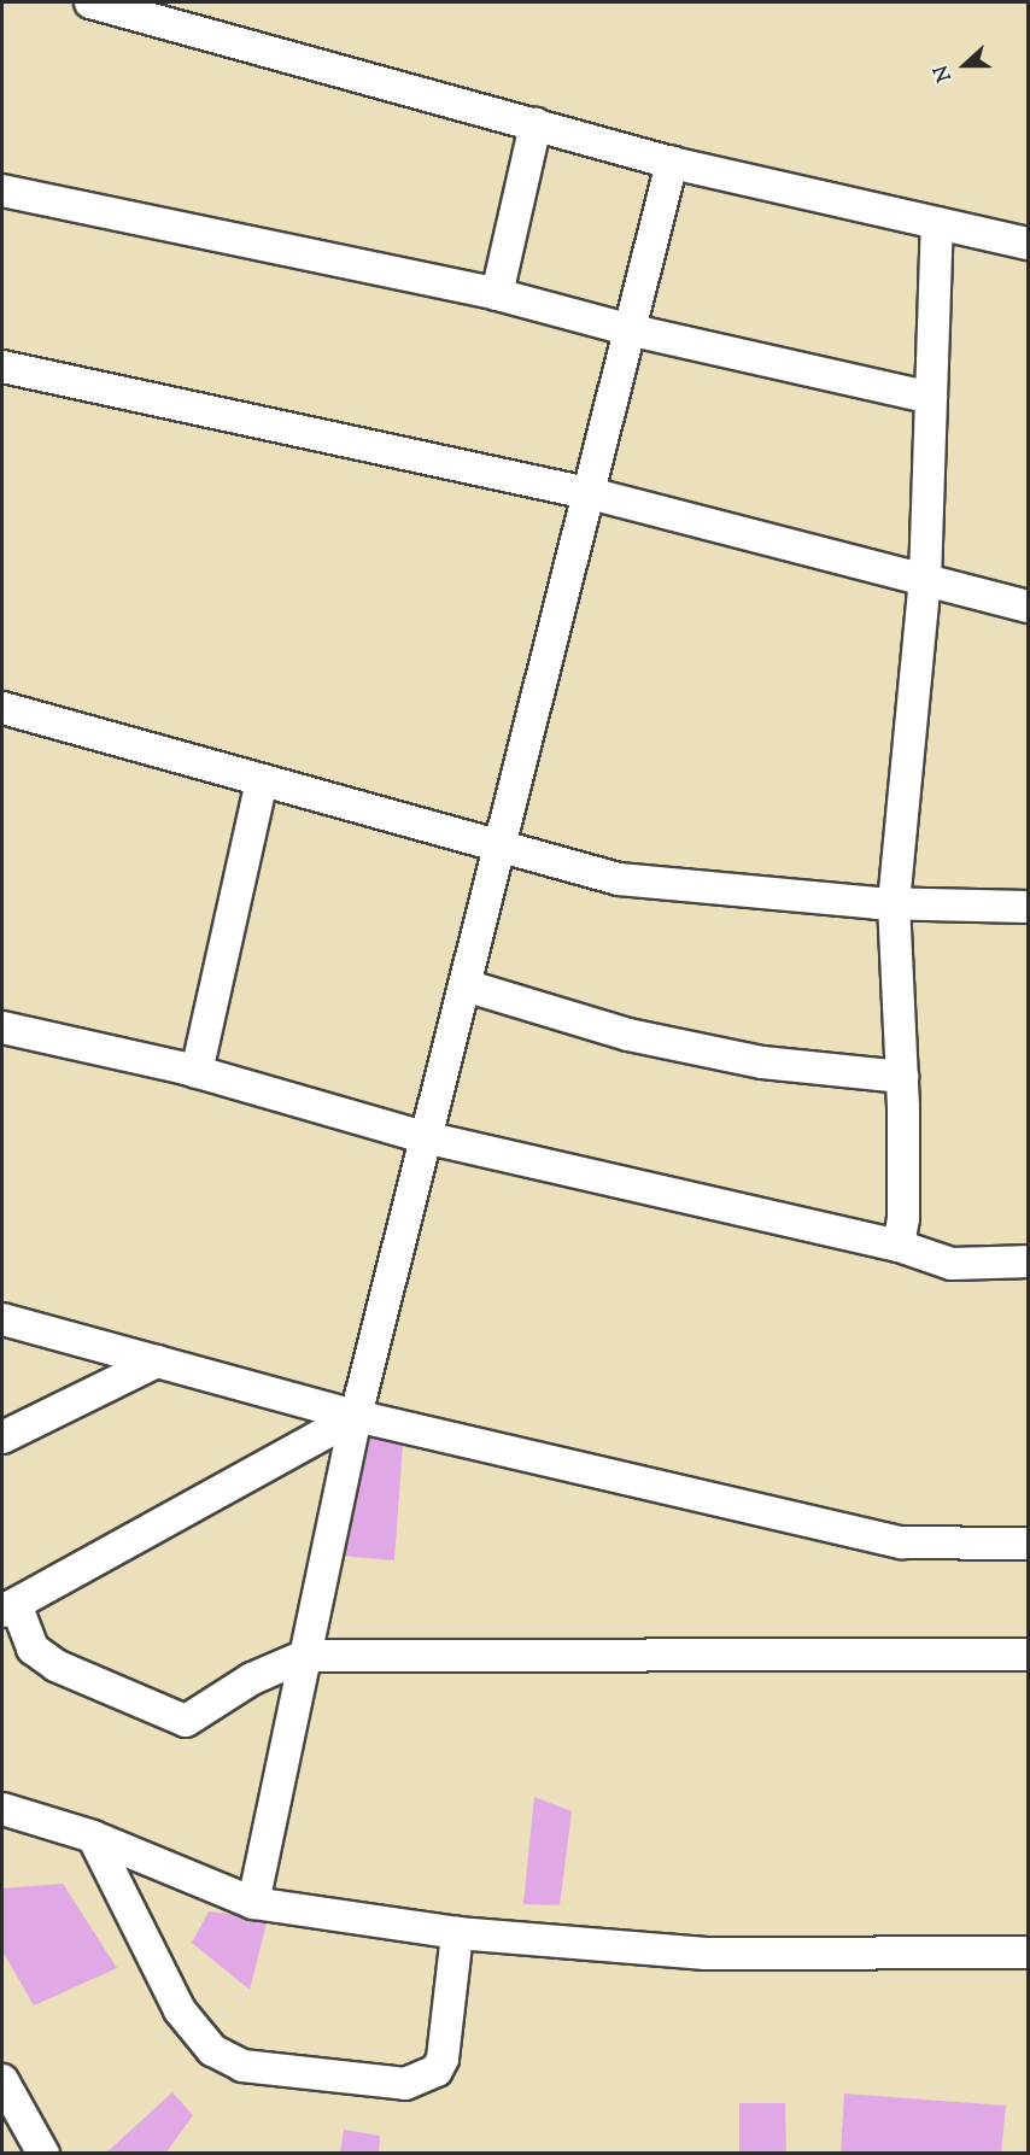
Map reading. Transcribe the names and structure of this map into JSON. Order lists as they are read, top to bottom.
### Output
{
  "north": "left"
}
